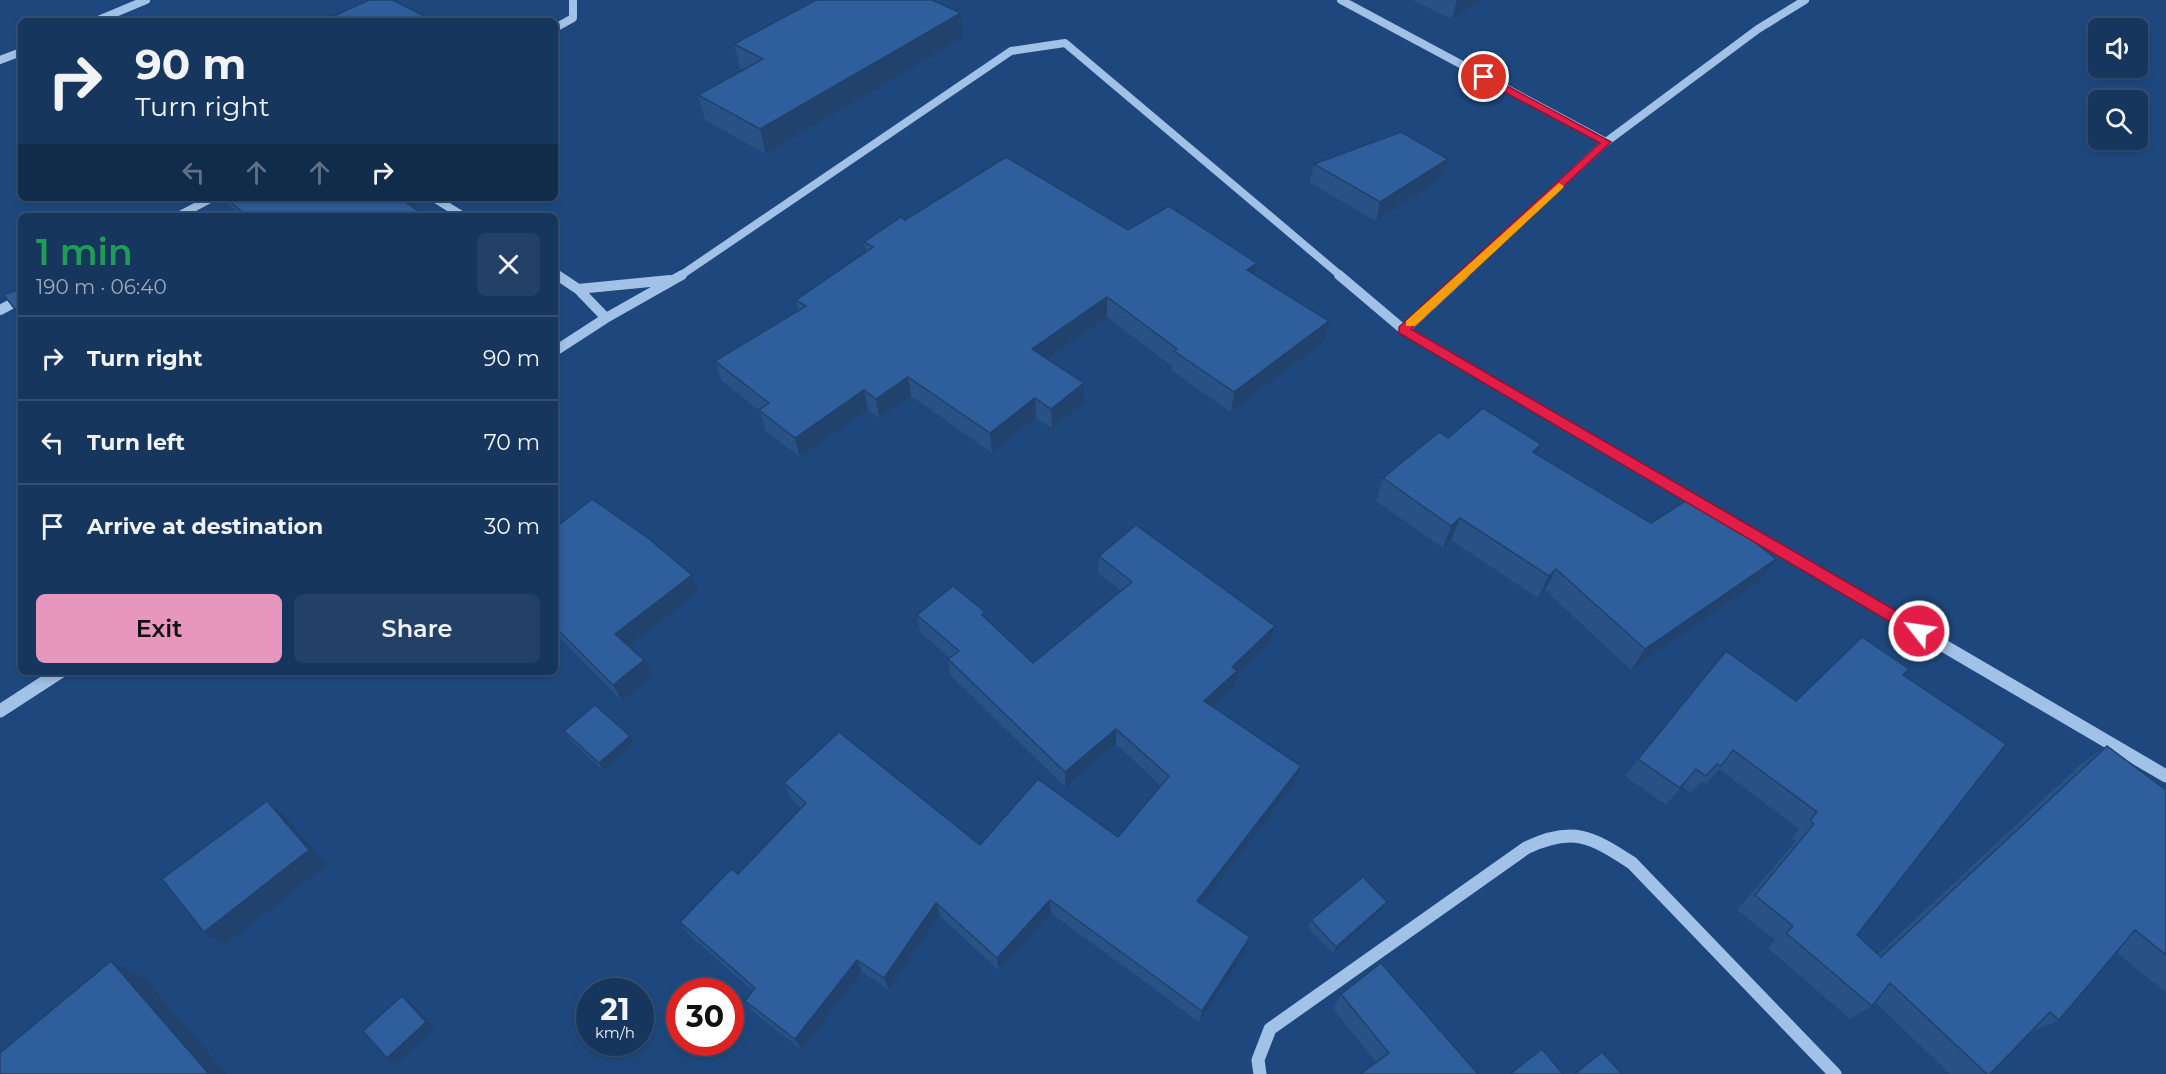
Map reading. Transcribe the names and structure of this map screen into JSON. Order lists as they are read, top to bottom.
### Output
{
  "page": {
    "turn": ["90 m", "Turn right"],
    "heading": ["1 min", "190 m · 06:40"],
    "list": [
      {
        "name": "Turn right",
        "value": "90 m"
      },
      {
        "name": "Turn left",
        "value": "70 m"
      },
      {
        "name": "Arrive at destination",
        "value": "30 m"
      }
    ],
    "buttons": ["Exit", "Share"],
    "speed": "21 km/h",
    "limit": "30"
  }
}
